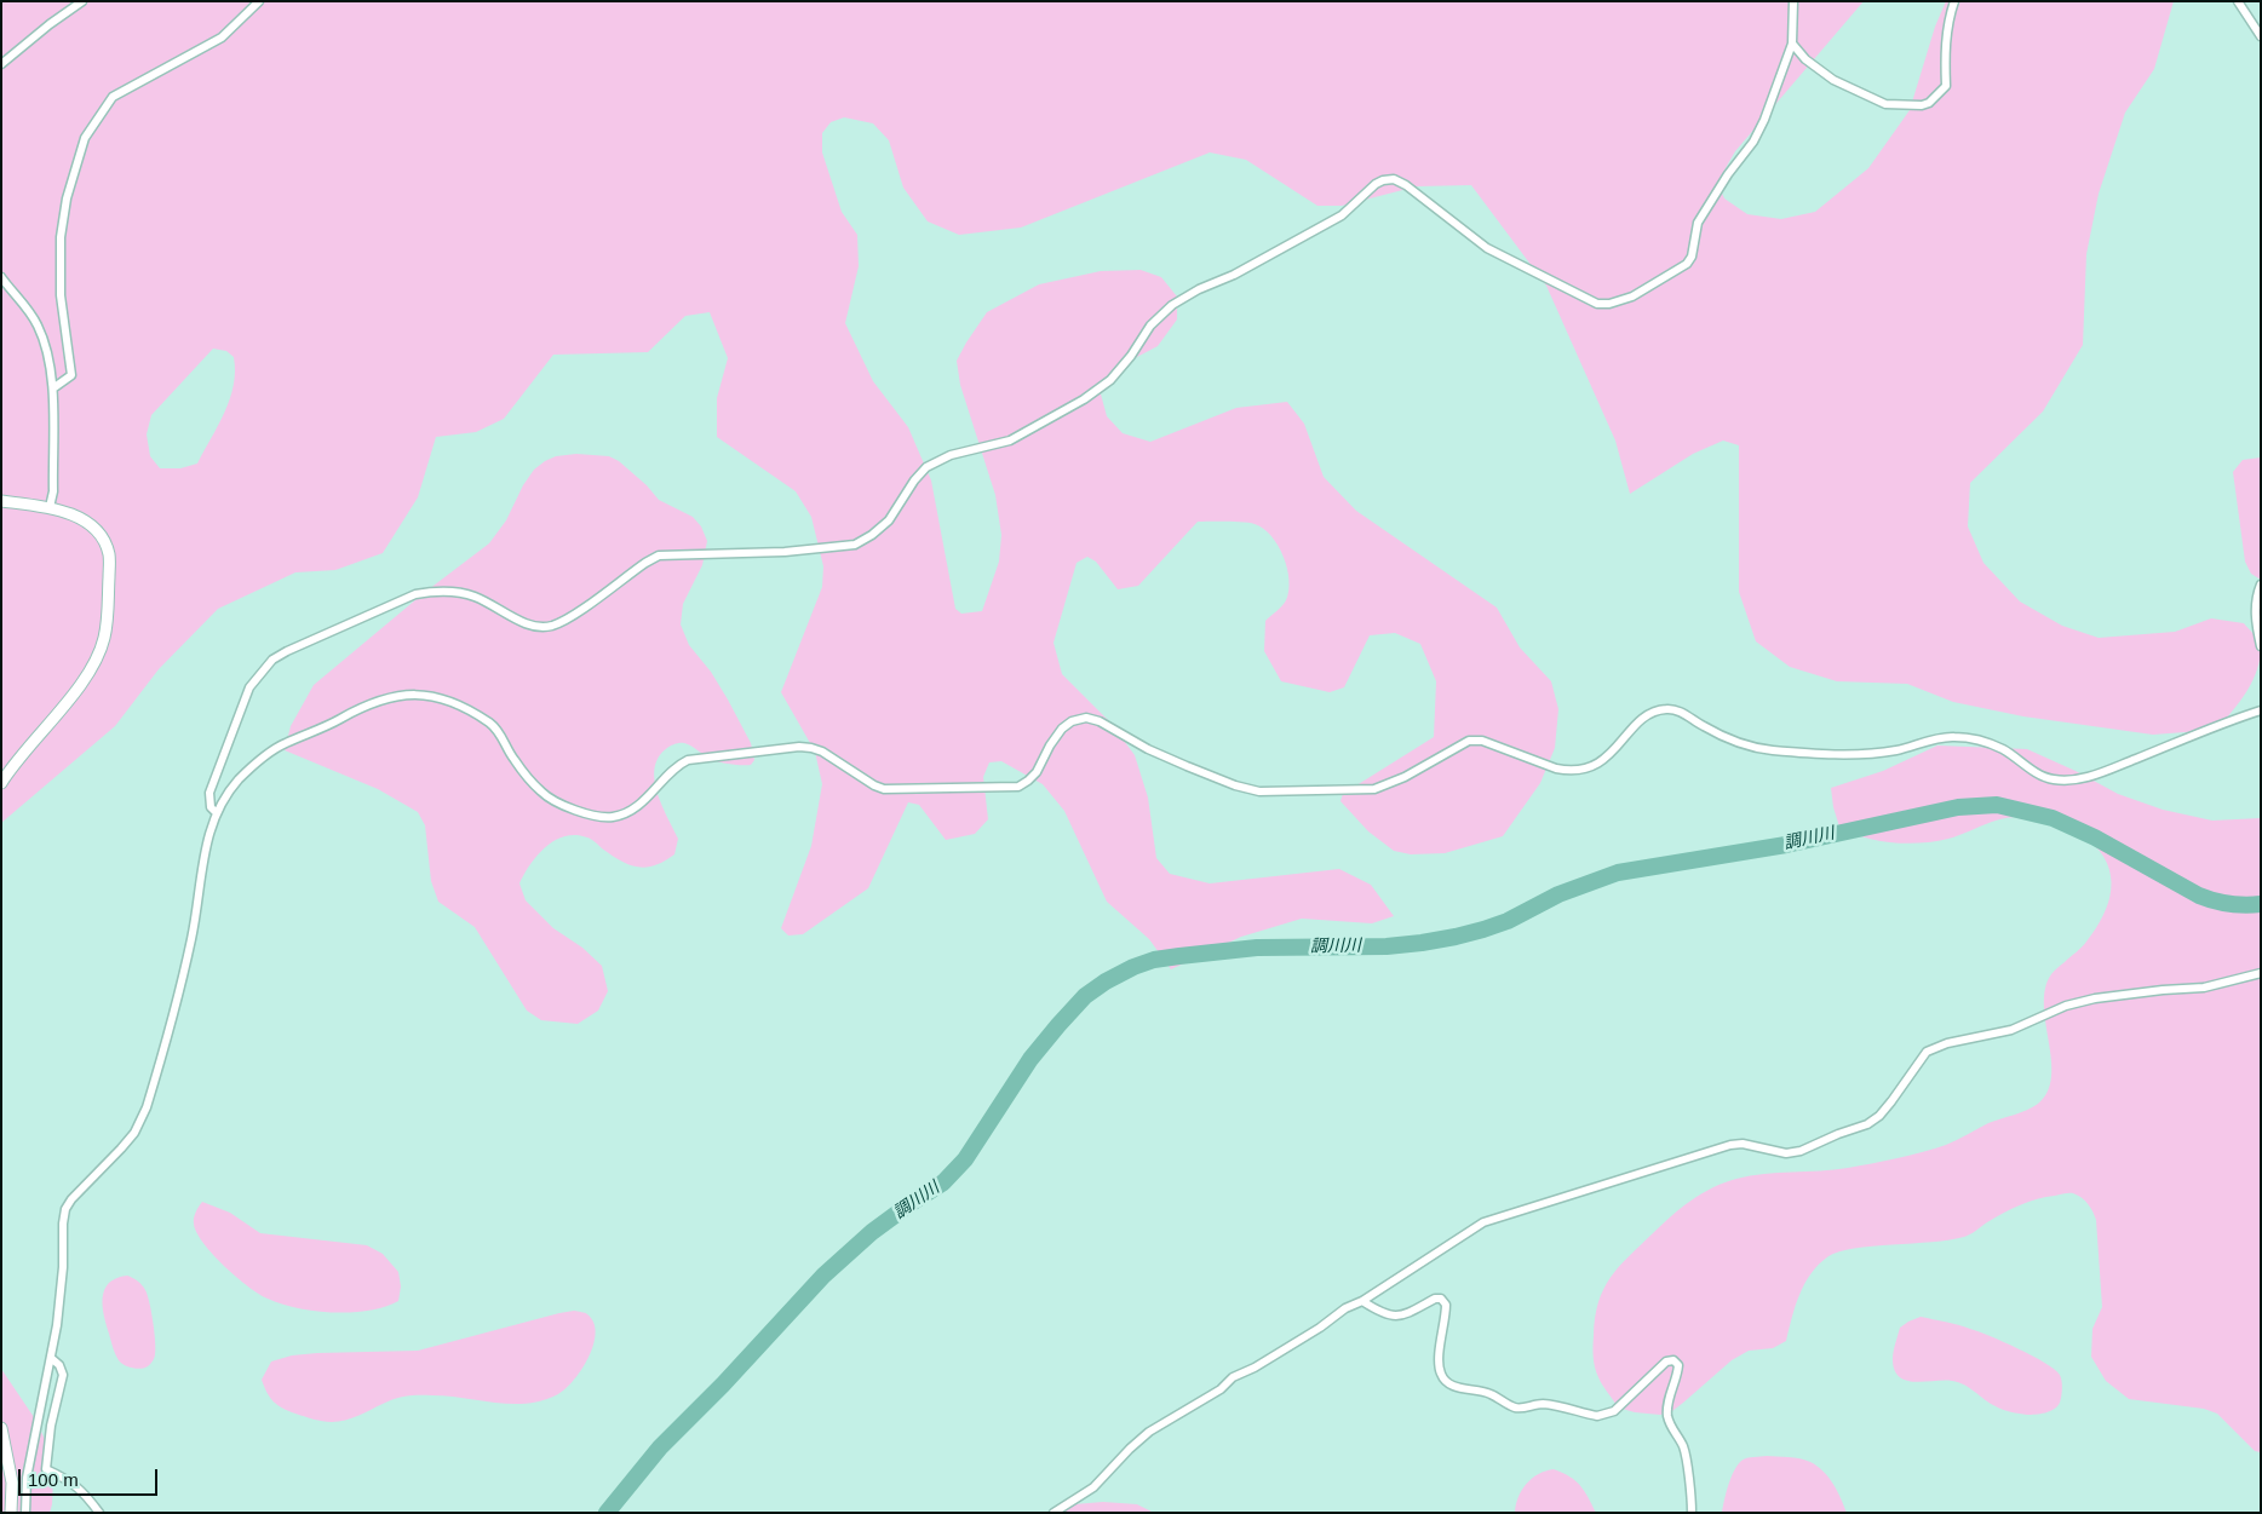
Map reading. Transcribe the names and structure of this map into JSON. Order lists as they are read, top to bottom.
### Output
{
  "water": ["調川川"],
  "scale_bar": "100 m"
}
